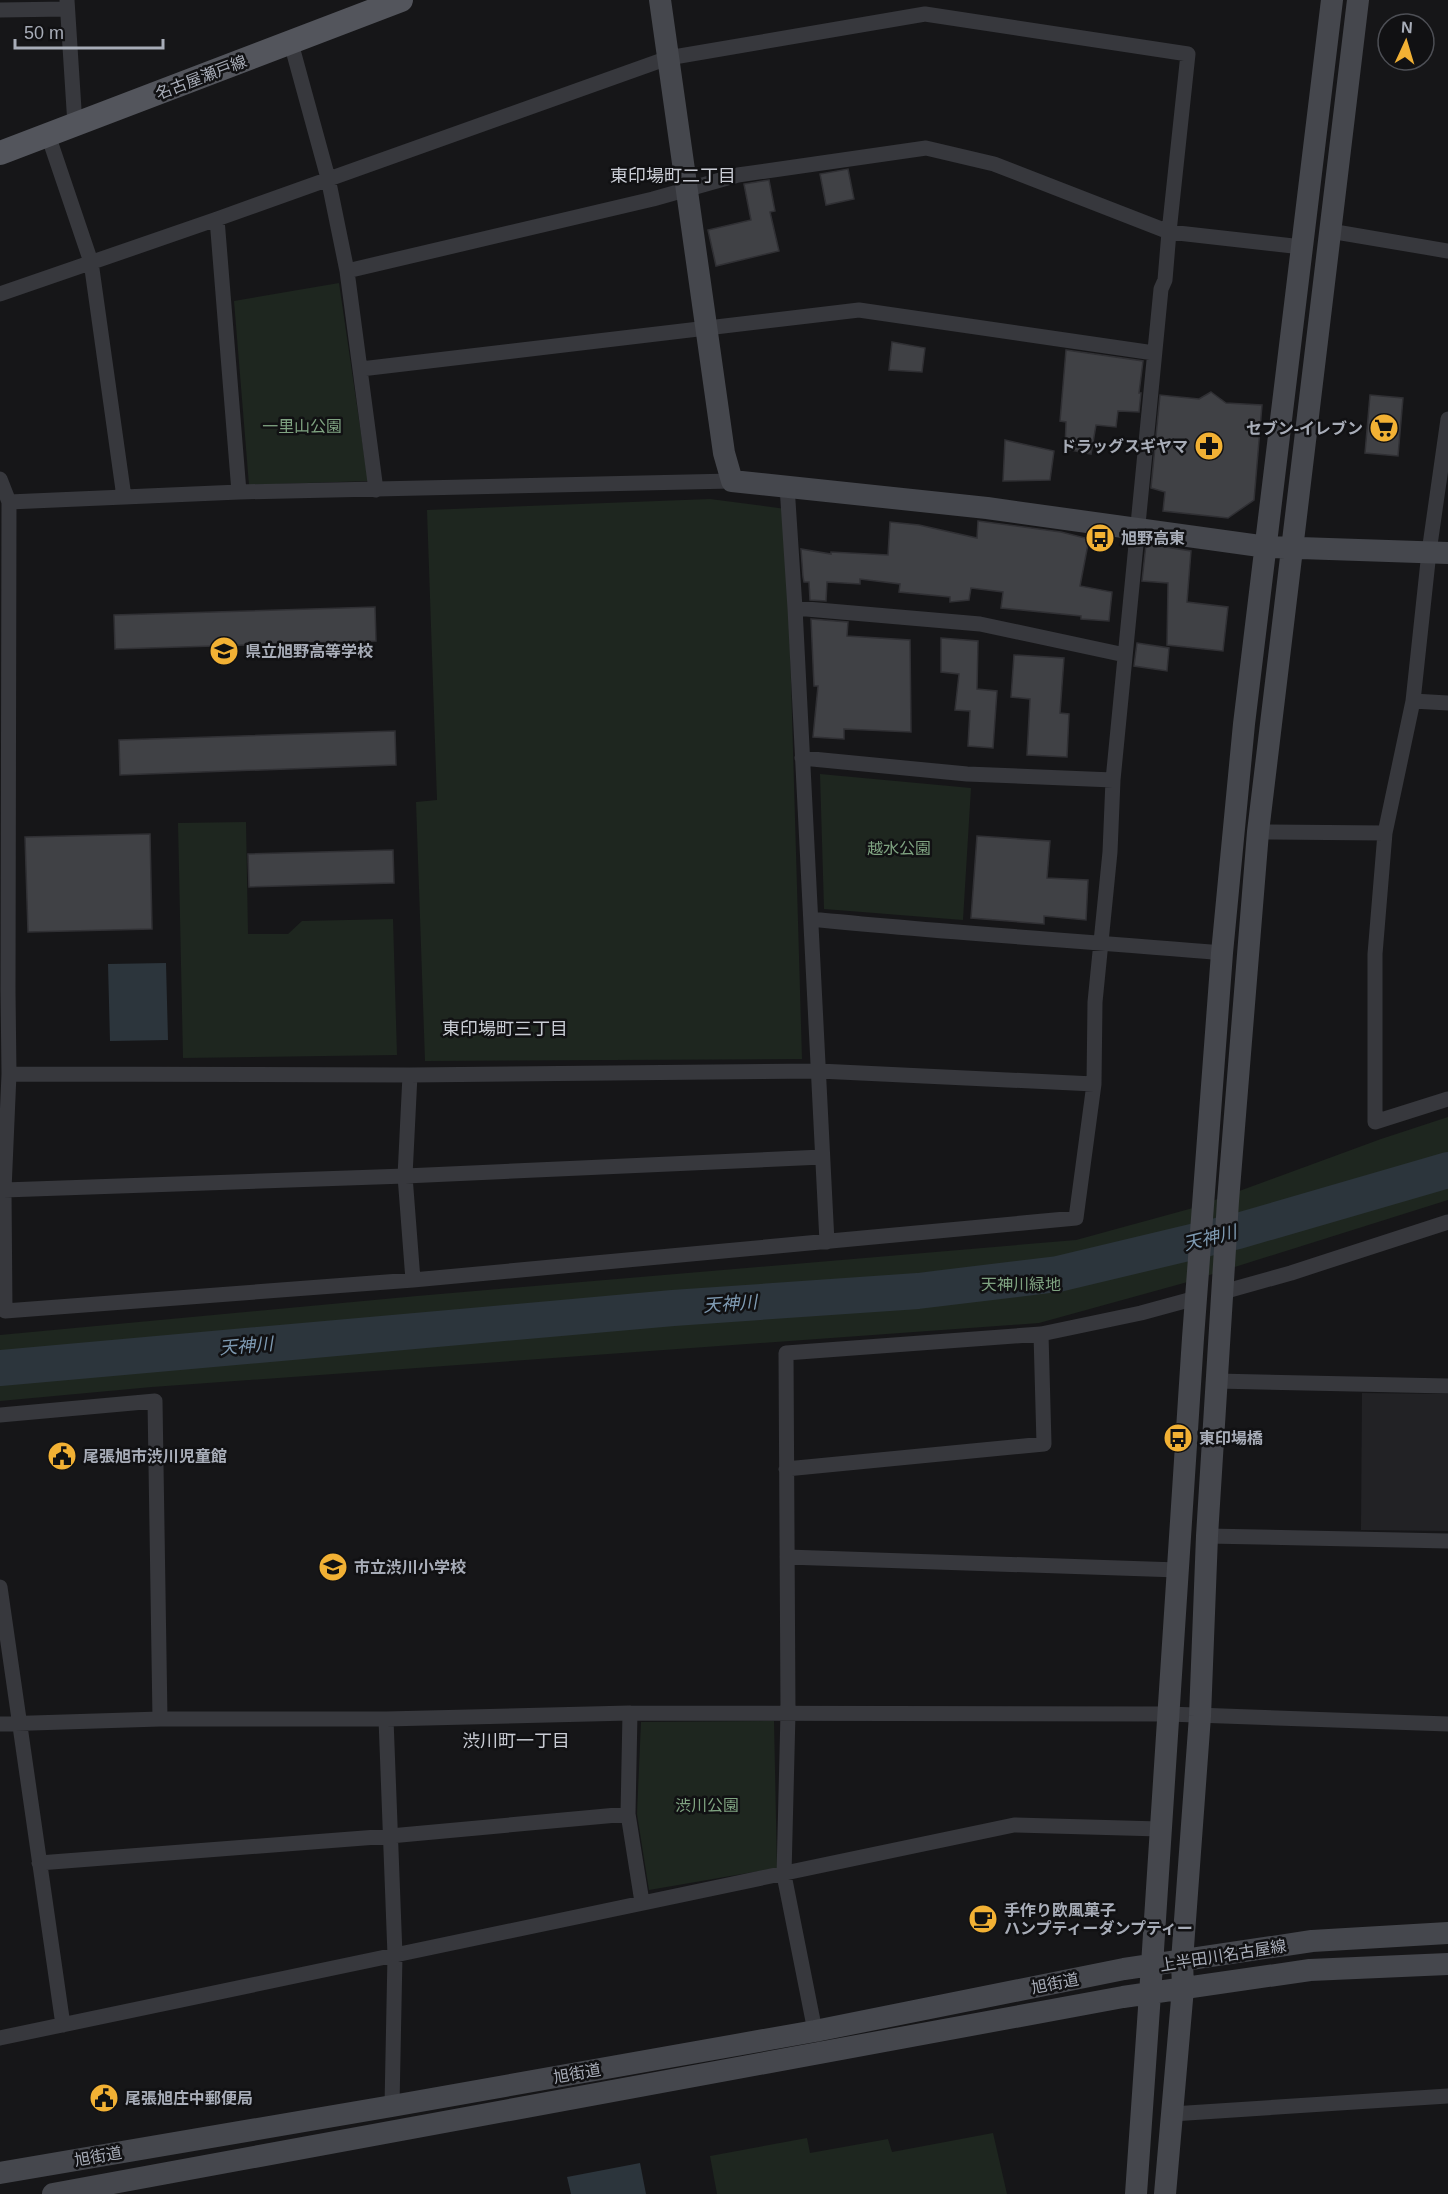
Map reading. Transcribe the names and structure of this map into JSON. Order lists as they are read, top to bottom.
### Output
{
  "streets": {
    "main road": ["名古屋瀬戸線"],
    "street": ["上半田川名古屋線", "旭街道"]
  },
  "crossings": [
    ["上半田川名古屋線", "旭街道"]
  ],
  "districts": ["東印場町二丁目", "東印場町三丁目", "渋川町一丁目"],
  "water": ["天神川"],
  "parks": [
    "一里山公園",
    "越水公園",
    "天神川緑地",
    "渋川公園"
  ],
  "places": {
    "supermarket": ["セブン-イレブン"],
    "pharmacy": ["ドラッグスギヤマ"],
    "bus stop": ["旭野高東", "東印場橋"],
    "school or university": ["県立旭野高等学校", "市立渋川小学校"],
    "public building": ["尾張旭市渋川児童館", "尾張旭庄中郵便局"],
    "cafe": ["手作り欧風菓子 ハンプティーダンプティー"]
  },
  "scale_bar": "50 m",
  "north": "top"
}
